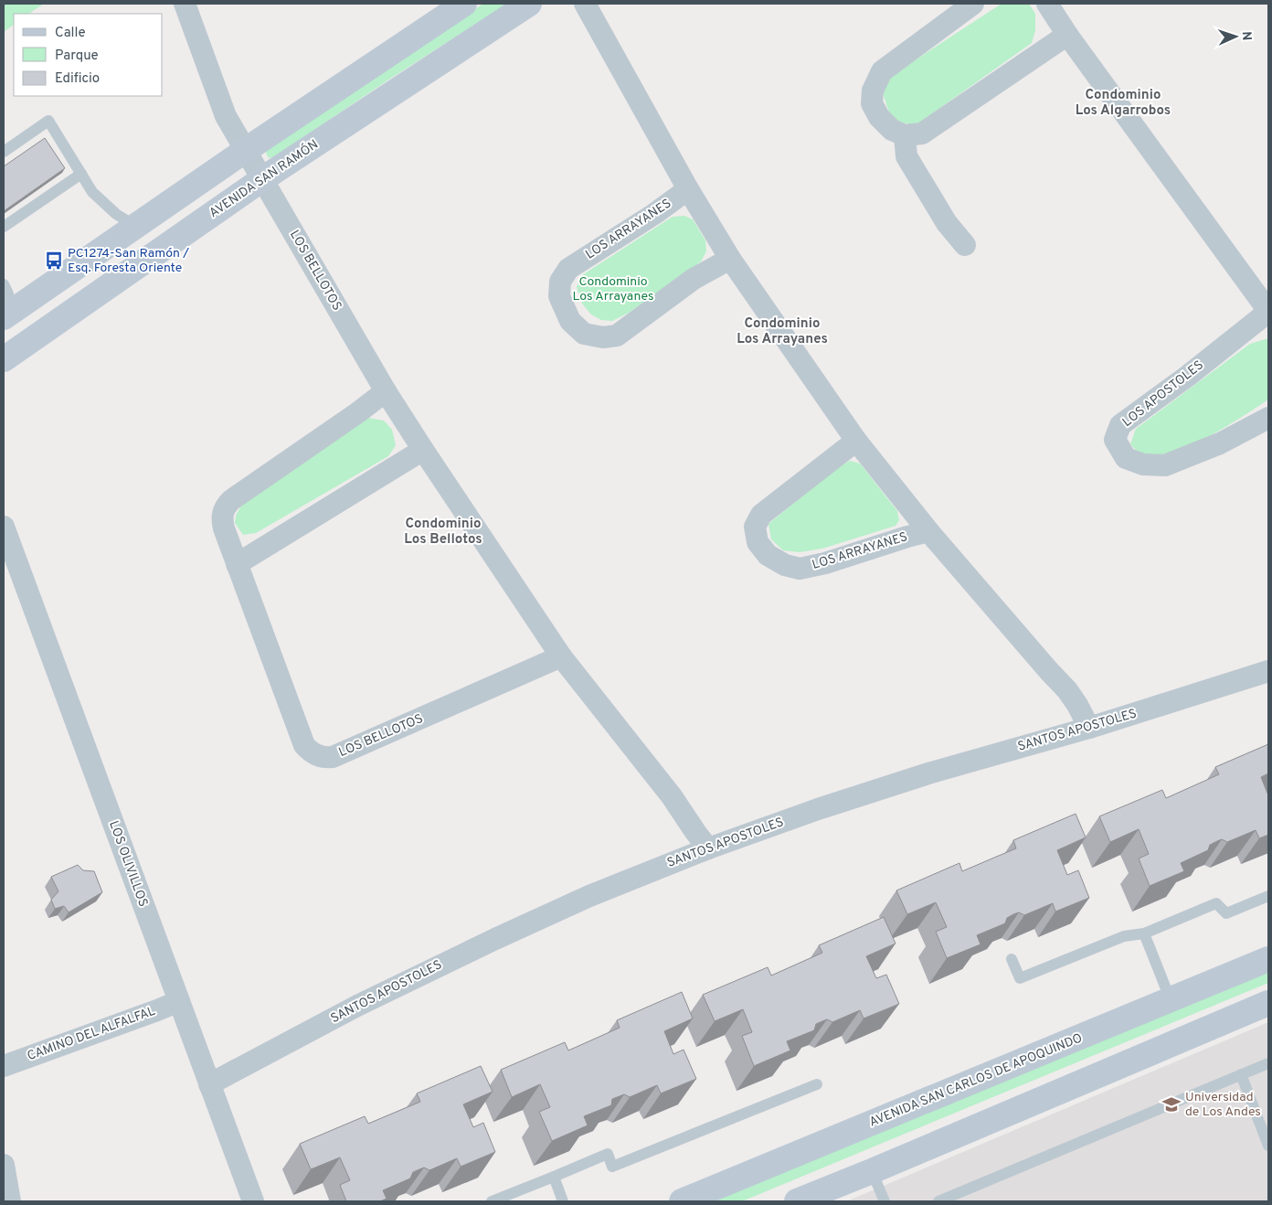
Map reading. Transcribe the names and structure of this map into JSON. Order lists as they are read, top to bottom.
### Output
{
  "streets": {
    "street": [
      "AVENIDA SAN RAMÓN",
      "LOS ARRAYANES",
      "LOS BELLOTOS",
      "LOS APOSTOLES",
      "SANTOS APOSTOLES",
      "LOS OLIVILLOS",
      "CAMINO DEL ALFALFAL",
      "AVENIDA SAN CARLOS DE APOQUINDO"
    ]
  },
  "crossings": [
    ["AVENIDA SAN RAMÓN", "LOS BELLOTOS"],
    ["LOS ARRAYANES", "SANTOS APOSTOLES"],
    ["LOS BELLOTOS", "SANTOS APOSTOLES"],
    ["SANTOS APOSTOLES", "LOS OLIVILLOS"],
    ["LOS OLIVILLOS", "CAMINO DEL ALFALFAL"]
  ],
  "districts": ["Condominio Los Algarrobos", "Condominio Los Arrayanes", "Condominio Los Bellotos"],
  "parks": ["Condominio Los Arrayanes"],
  "places": {
    "bus stop": ["PC1274-San Ramón / Esq. Foresta Oriente"],
    "school or university": ["Universidad de Los Andes"]
  },
  "legend": ["Calle", "Parque", "Edificio"],
  "north": "right"
}
